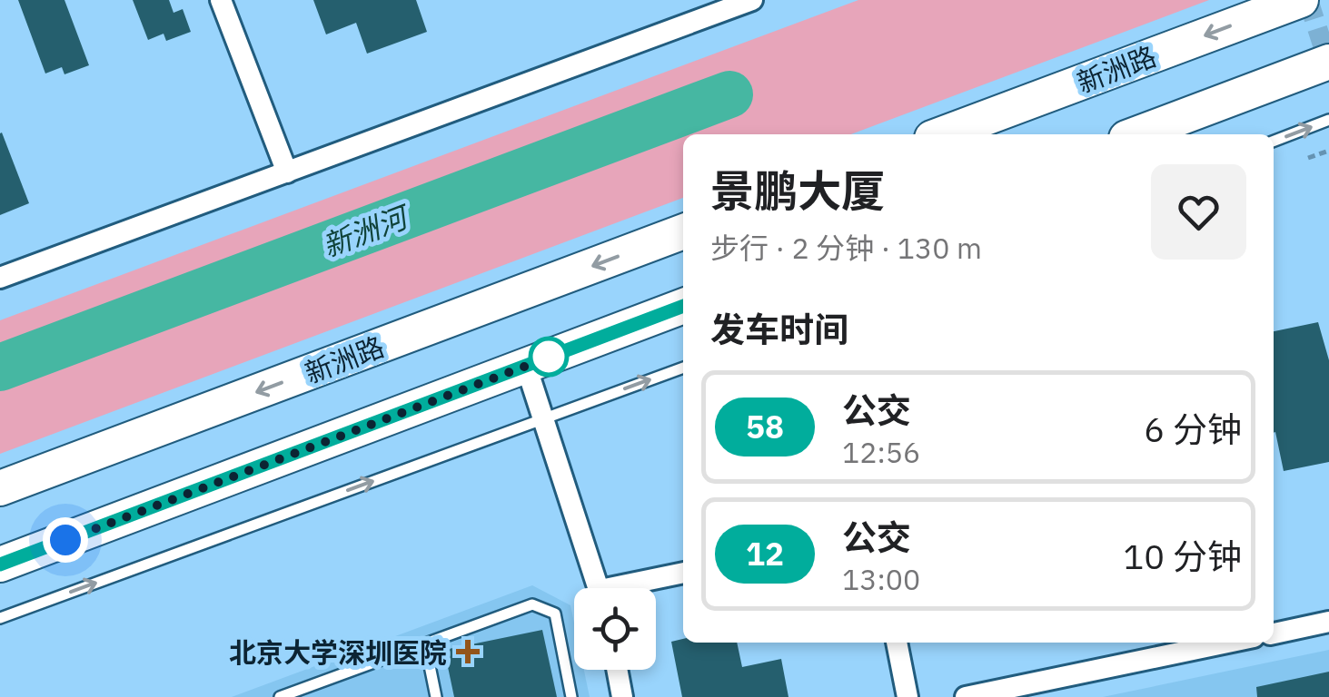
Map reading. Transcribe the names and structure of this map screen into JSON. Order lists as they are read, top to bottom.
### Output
{
  "streets": {
    "main road": ["新洲路"]
  },
  "water": ["新洲河"],
  "places": {
    "health": ["北京大学深圳医院"]
  },
  "lines": ["bus line 58"],
  "page": {
    "heading": [
      ["景鹏大厦", "步行 · 2 分钟 · 130 m"],
      "发车时间"
    ],
    "list": [
      {
        "mark": "58",
        "name": "公交",
        "note": "12:56",
        "value": "6 分钟"
      },
      {
        "mark": "12",
        "name": "公交",
        "note": "13:00",
        "value": "10 分钟"
      }
    ]
  }
}
